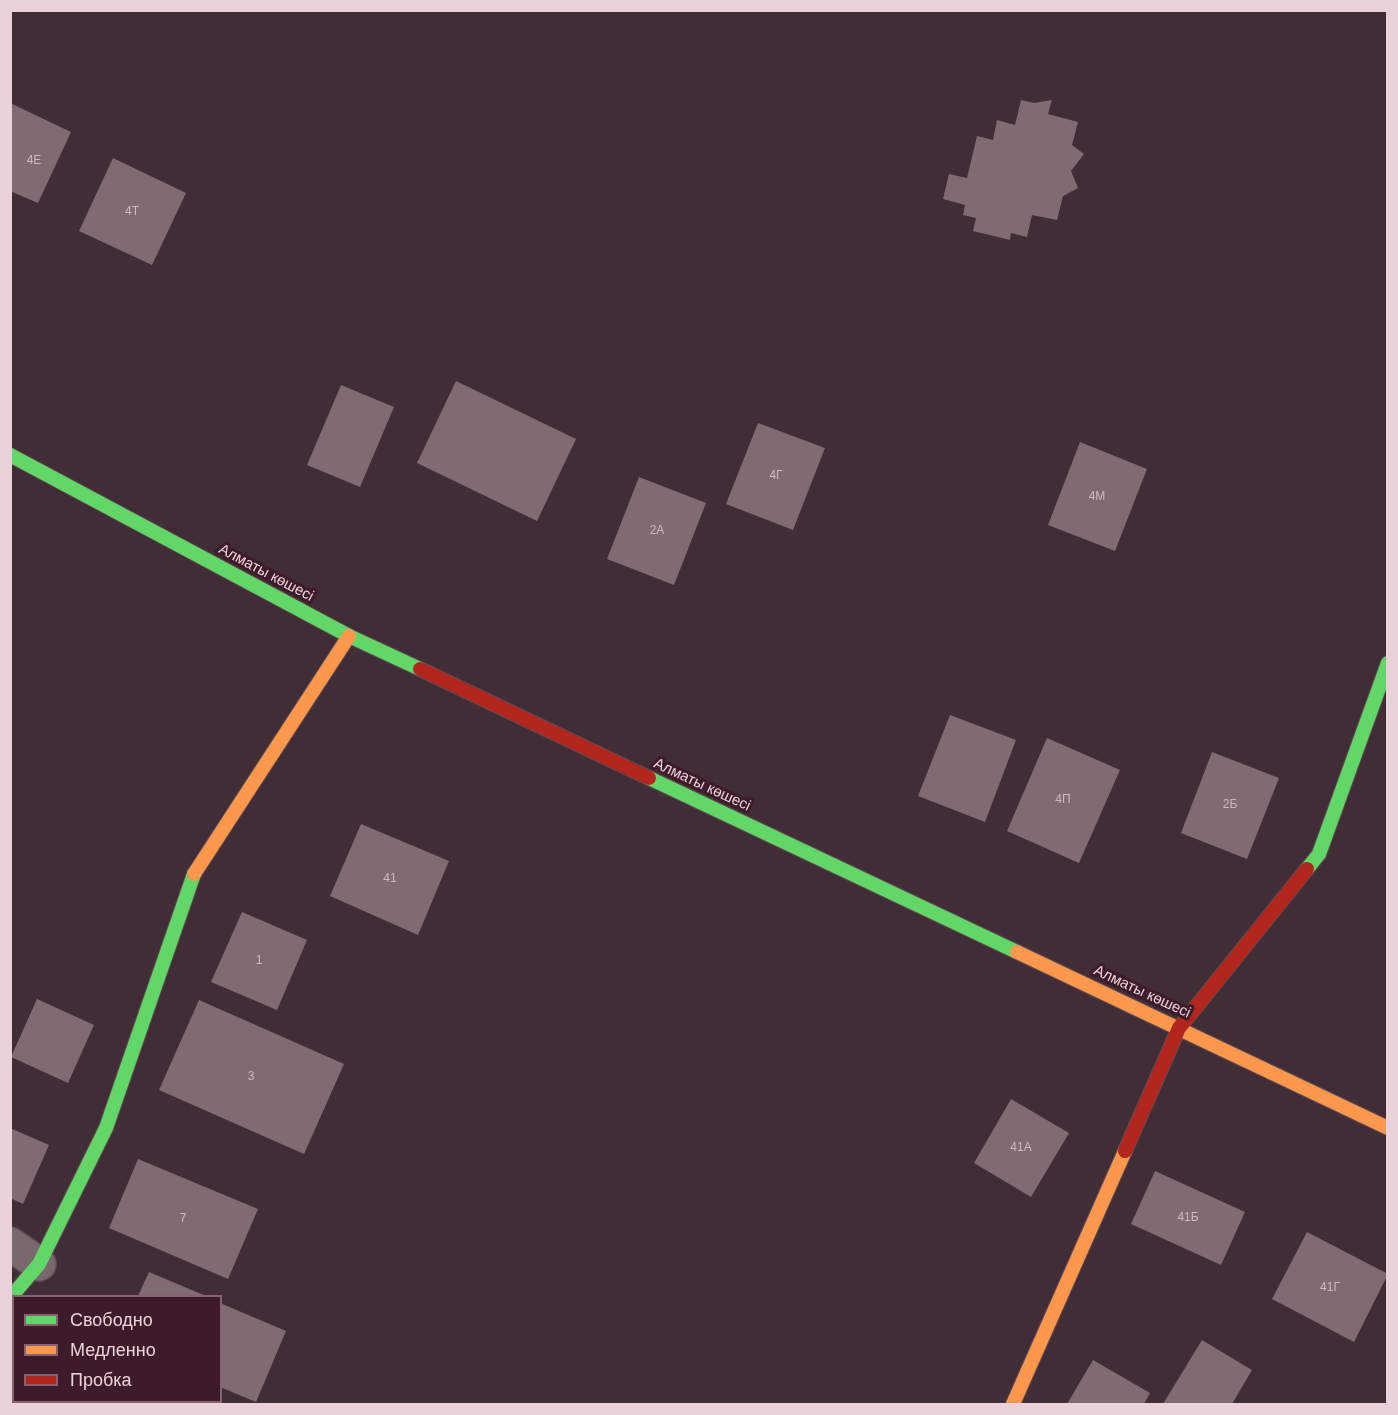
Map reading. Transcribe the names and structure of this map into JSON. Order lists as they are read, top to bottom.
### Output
{
  "streets": {
    "street": ["Алматы көшесі"]
  },
  "house_numbers": [
    "4Е",
    "4Т",
    "4Г",
    "4М",
    "2А",
    "4П",
    "2Б",
    "41",
    "1",
    "3",
    "41А",
    "41Б",
    "7",
    "41Г"
  ],
  "legend": ["Свободно", "Медленно", "Пробка"]
}
